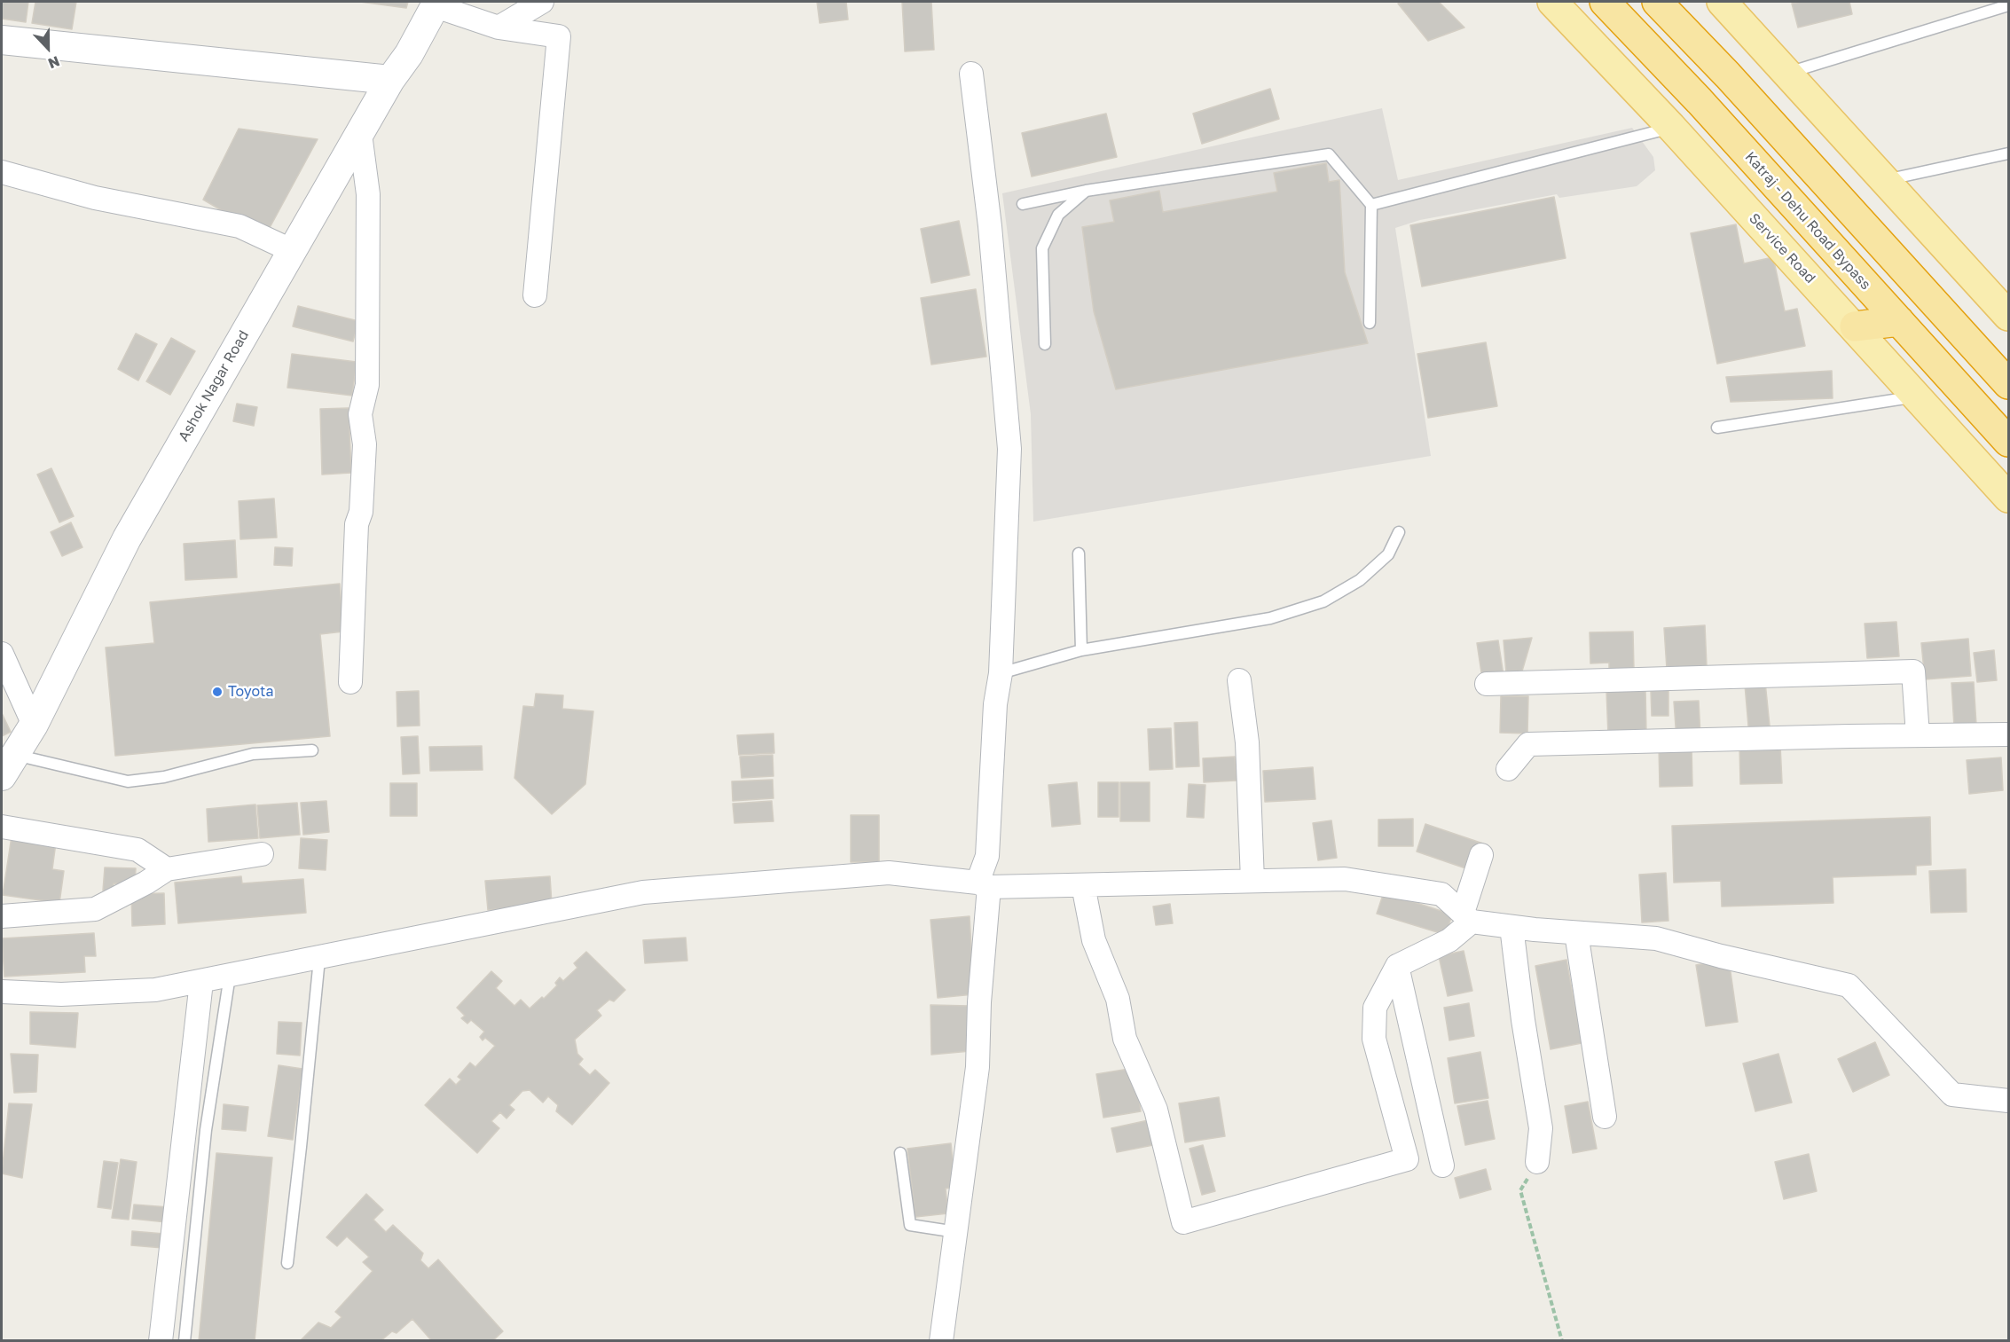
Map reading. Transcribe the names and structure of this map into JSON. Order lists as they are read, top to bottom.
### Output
{
  "streets": {
    "highway": ["Katraj - Dehu Road Bypass"],
    "main road": ["Service Road"],
    "street": ["Ashok Nagar Road"]
  },
  "places": ["Toyota"],
  "north": "bottom"
}
